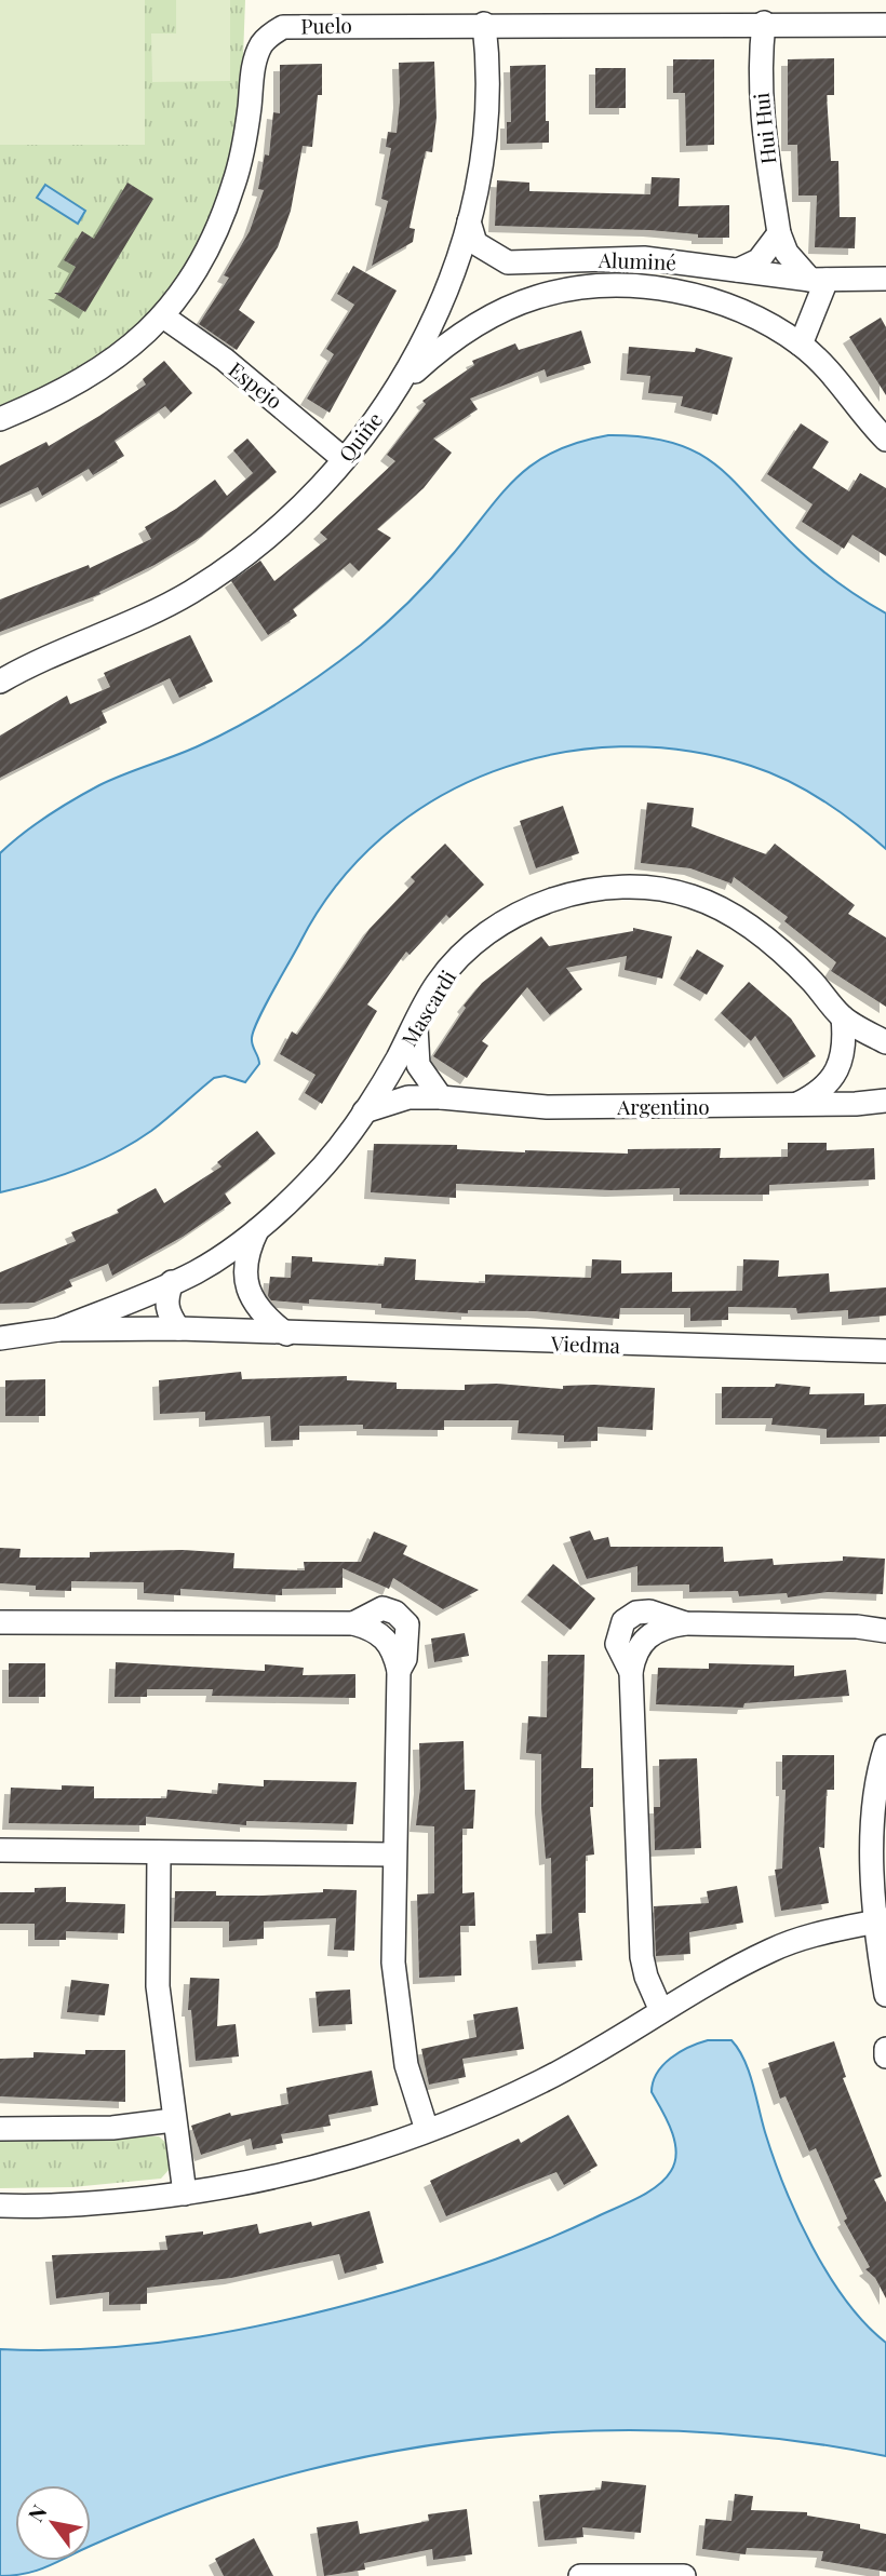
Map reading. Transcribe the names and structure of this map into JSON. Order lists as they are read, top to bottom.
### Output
{
  "streets": {
    "street": [
      "Puelo",
      "Hui Hui",
      "Aluminé",
      "Espejo",
      "Quiñe",
      "Mascardi",
      "Argentino",
      "Viedma"
    ]
  },
  "crossings": [
    ["Puelo", "Hui Hui"],
    ["Puelo", "Espejo"],
    ["Puelo", "Quiñe"],
    ["Aluminé", "Quiñe"],
    ["Espejo", "Quiñe"],
    ["Mascardi", "Argentino"],
    ["Mascardi", "Viedma"]
  ],
  "north": "top left"
}
